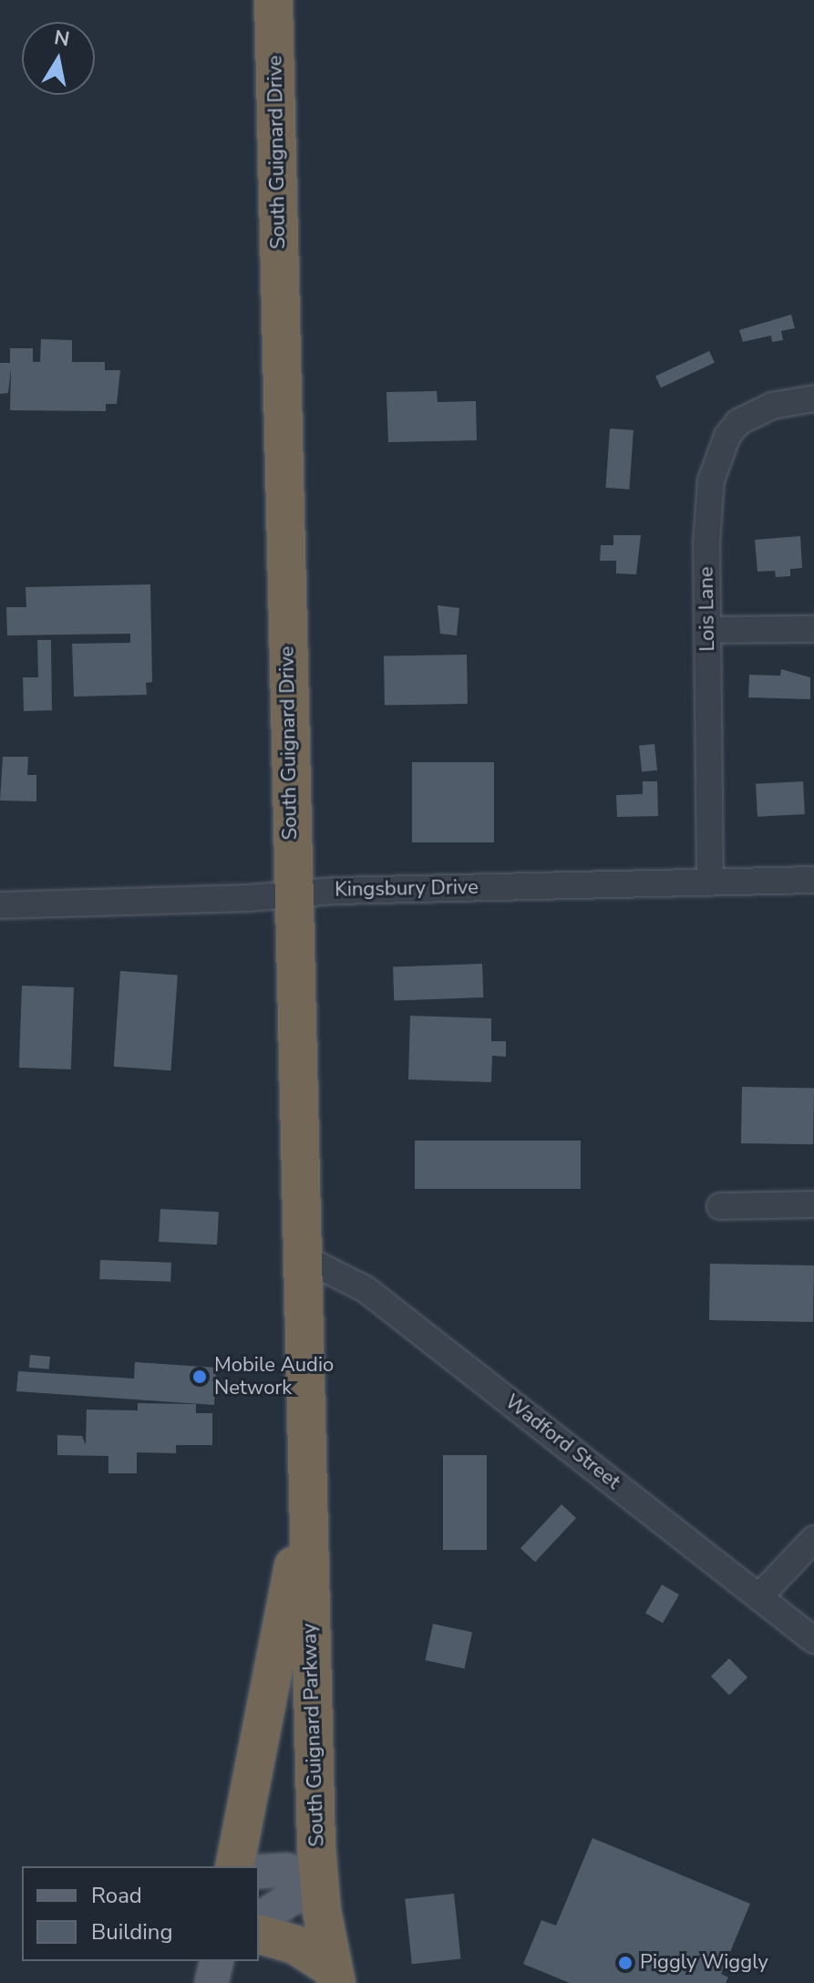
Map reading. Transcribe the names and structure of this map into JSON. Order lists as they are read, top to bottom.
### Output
{
  "streets": {
    "highway": ["South Guignard Drive", "South Guignard Parkway"],
    "street": ["Lois Lane", "Kingsbury Drive", "Wadford Street"]
  },
  "crossings": [
    ["South Guignard Drive", "Kingsbury Drive"],
    ["South Guignard Drive", "Wadford Street"],
    ["South Guignard Drive", "South Guignard Parkway"],
    ["Lois Lane", "Kingsbury Drive"]
  ],
  "places": ["Mobile Audio Network", "Piggly Wiggly"],
  "legend": ["Road", "Building"],
  "north": "top"
}
